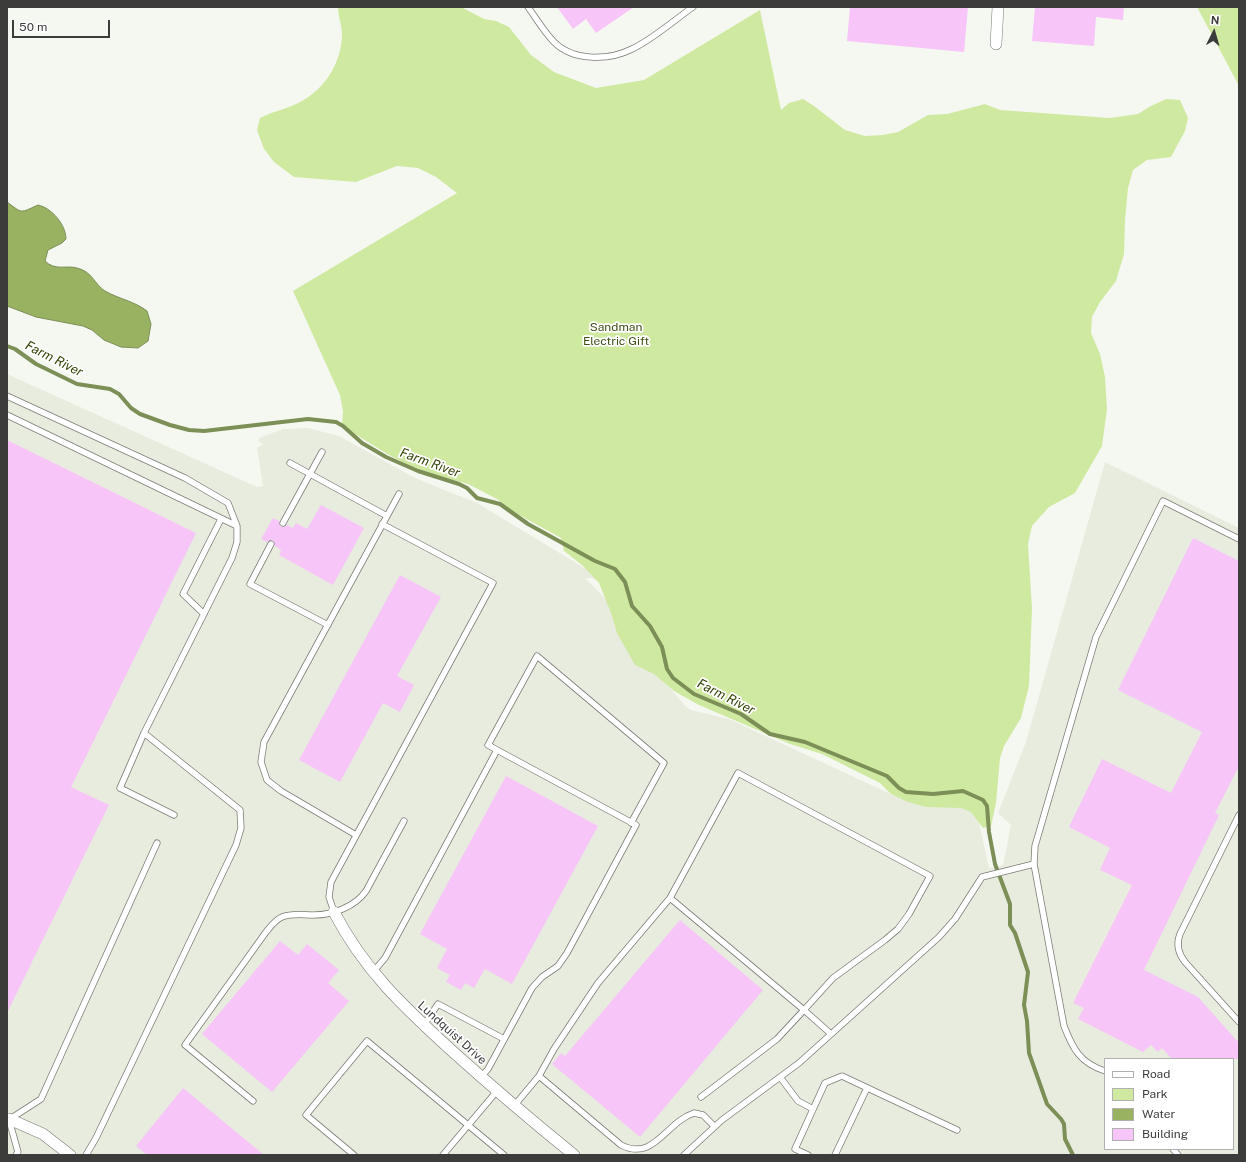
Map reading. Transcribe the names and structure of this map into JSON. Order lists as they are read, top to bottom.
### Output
{
  "streets": {
    "street": ["Lundquist Drive"]
  },
  "water": ["Farm River"],
  "parks": ["Sandman Electric Gift"],
  "legend": [
    "Road",
    "Park",
    "Water",
    "Building"
  ],
  "scale_bar": "50 m",
  "north": "top"
}
